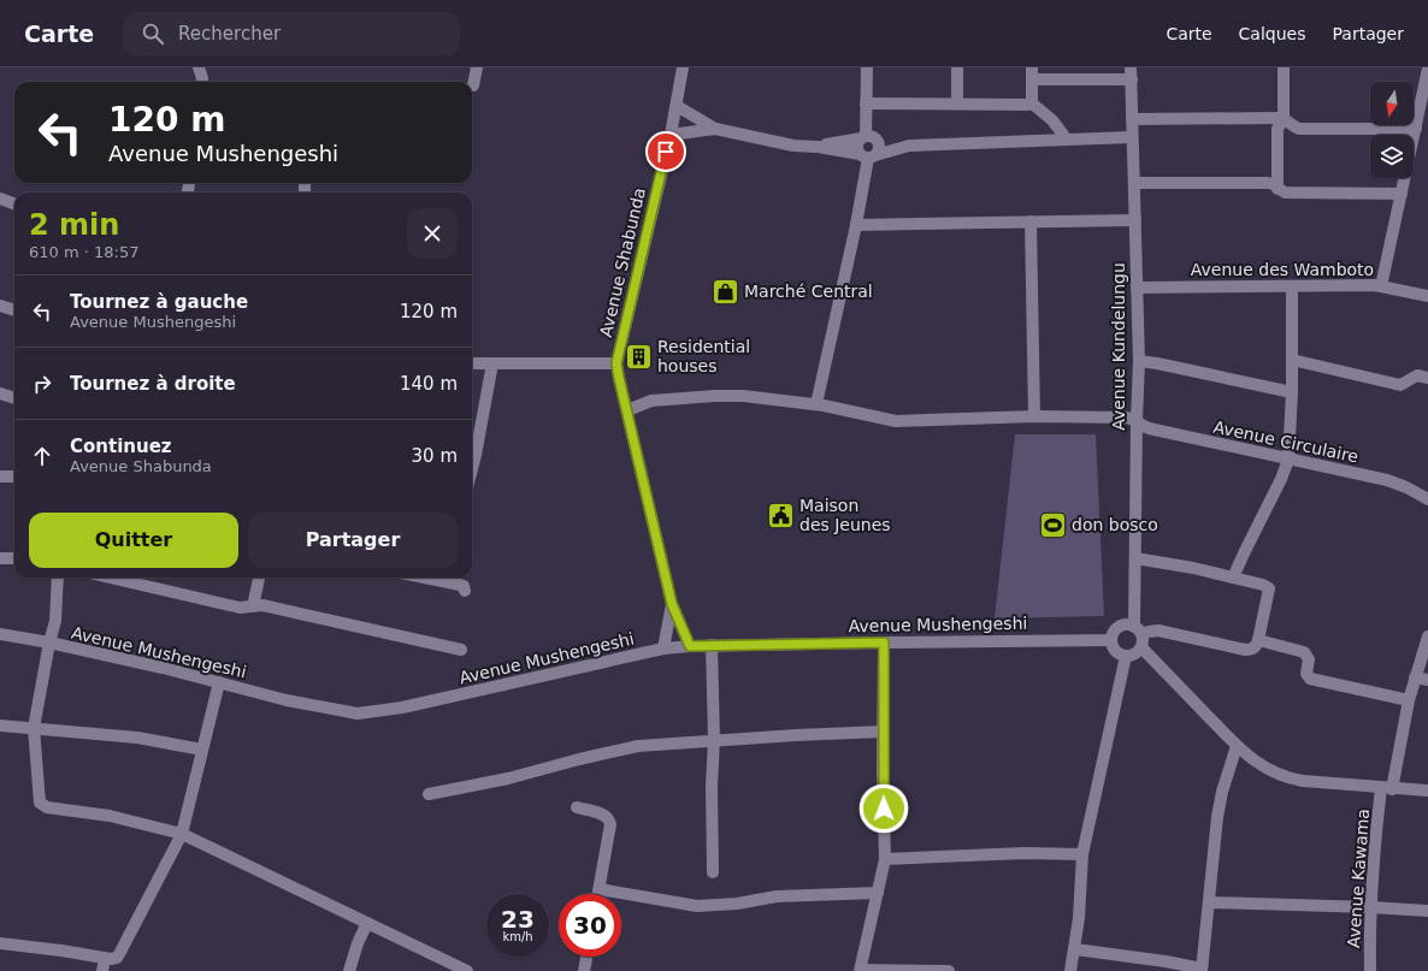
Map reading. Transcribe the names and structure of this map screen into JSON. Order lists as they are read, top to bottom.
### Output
{
  "streets": {
    "street": [
      "Avenue Shabunda",
      "Avenue des Wamboto",
      "Avenue Kundelungu",
      "Avenue Circulaire",
      "Avenue Mushengeshi",
      "Avenue Kawama"
    ]
  },
  "crossings": [
    ["Avenue des Wamboto", "Avenue Kundelungu"],
    ["Avenue Kundelungu", "Avenue Circulaire"],
    ["Avenue Kundelungu", "Avenue Mushengeshi"]
  ],
  "places": {
    "shop": ["Marché Central"],
    "building": ["Residential houses"],
    "public building": ["Maison des Jeunes"],
    "sports": ["don bosco"]
  },
  "north": "bottom",
  "page": {
    "header": "Carte",
    "search": "Rechercher",
    "nav": ["Carte", "Calques", "Partager"],
    "turn": ["120 m", "Avenue Mushengeshi"],
    "heading": ["2 min", "610 m · 18:57"],
    "list": [
      {
        "name": "Tournez à gauche",
        "note": "Avenue Mushengeshi",
        "value": "120 m"
      },
      {
        "name": "Tournez à droite",
        "value": "140 m"
      },
      {
        "name": "Continuez",
        "note": "Avenue Shabunda",
        "value": "30 m"
      }
    ],
    "buttons": ["Quitter", "Partager"],
    "speed": "23 km/h",
    "limit": "30"
  }
}
